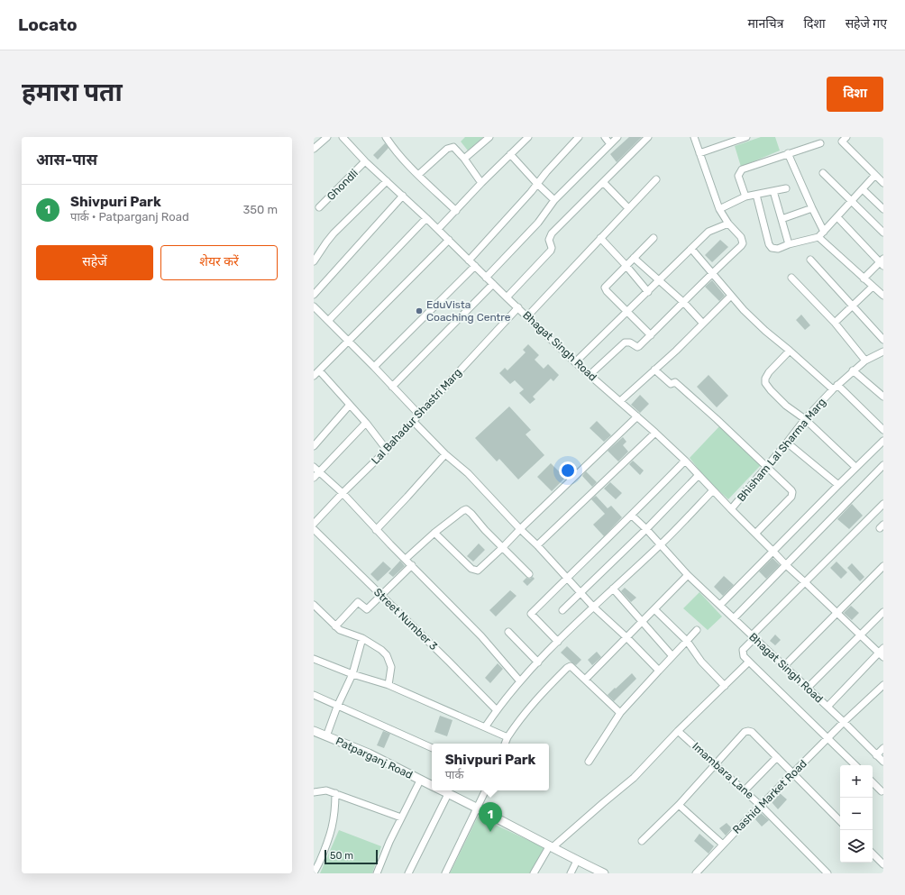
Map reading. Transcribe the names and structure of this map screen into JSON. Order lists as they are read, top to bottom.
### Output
{
  "streets": {
    "street": [
      "Ghondli",
      "Bhagat Singh Road",
      "Lal Bahadur Shastri Marg",
      "Bhisham Lal Sharma Marg",
      "Street Number 3",
      "Patparganj Road",
      "Imambara Lane",
      "Rashid Market Road"
    ]
  },
  "crossings": [
    ["Ghondli", "Bhagat Singh Road"],
    ["Bhagat Singh Road", "Lal Bahadur Shastri Marg"],
    ["Bhagat Singh Road", "Bhisham Lal Sharma Marg"],
    ["Bhagat Singh Road", "Rashid Market Road"],
    ["Imambara Lane", "Rashid Market Road"]
  ],
  "places": ["EduVista Coaching Centre"],
  "scale_bar": "50 m",
  "page": {
    "header": "Locato",
    "nav": ["मानचित्र", "दिशा", "सहेजे गए"],
    "buttons": [
      "दिशा",
      ["सहेजें", "शेयर करें"]
    ],
    "title": "हमारा पता",
    "heading": "आस-पास",
    "list": [
      {
        "mark": "1",
        "name": "Shivpuri Park",
        "note": "पार्क · Patparganj Road",
        "value": "350 m"
      }
    ],
    "popup": ["Shivpuri Park", "पार्क"],
    "map_buttons": ["+", "−"],
    "pins": "1",
    "scale": "50 m"
  }
}
